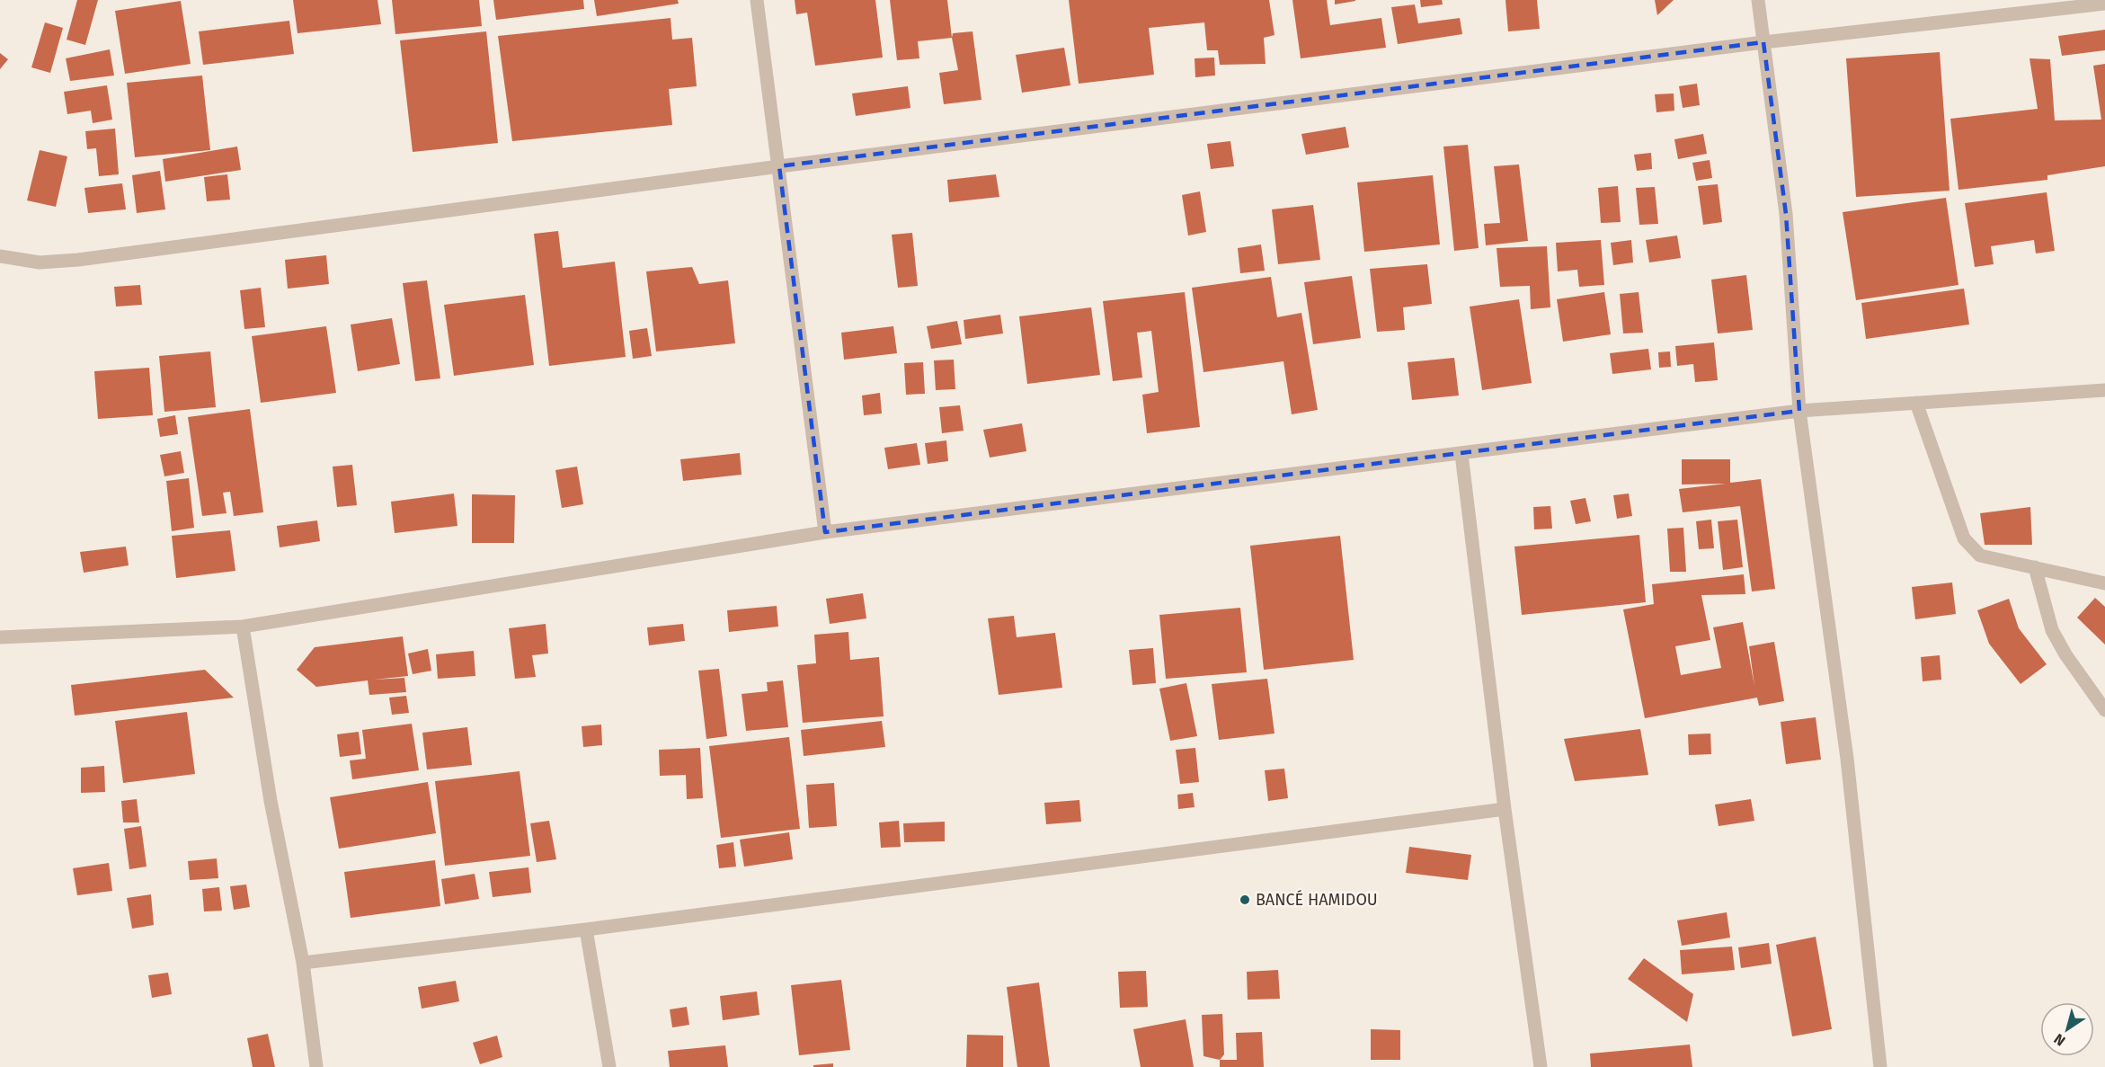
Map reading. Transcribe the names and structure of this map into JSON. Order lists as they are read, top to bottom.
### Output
{
  "places": ["BANCÉ HAMIDOU"],
  "north": "bottom left"
}
